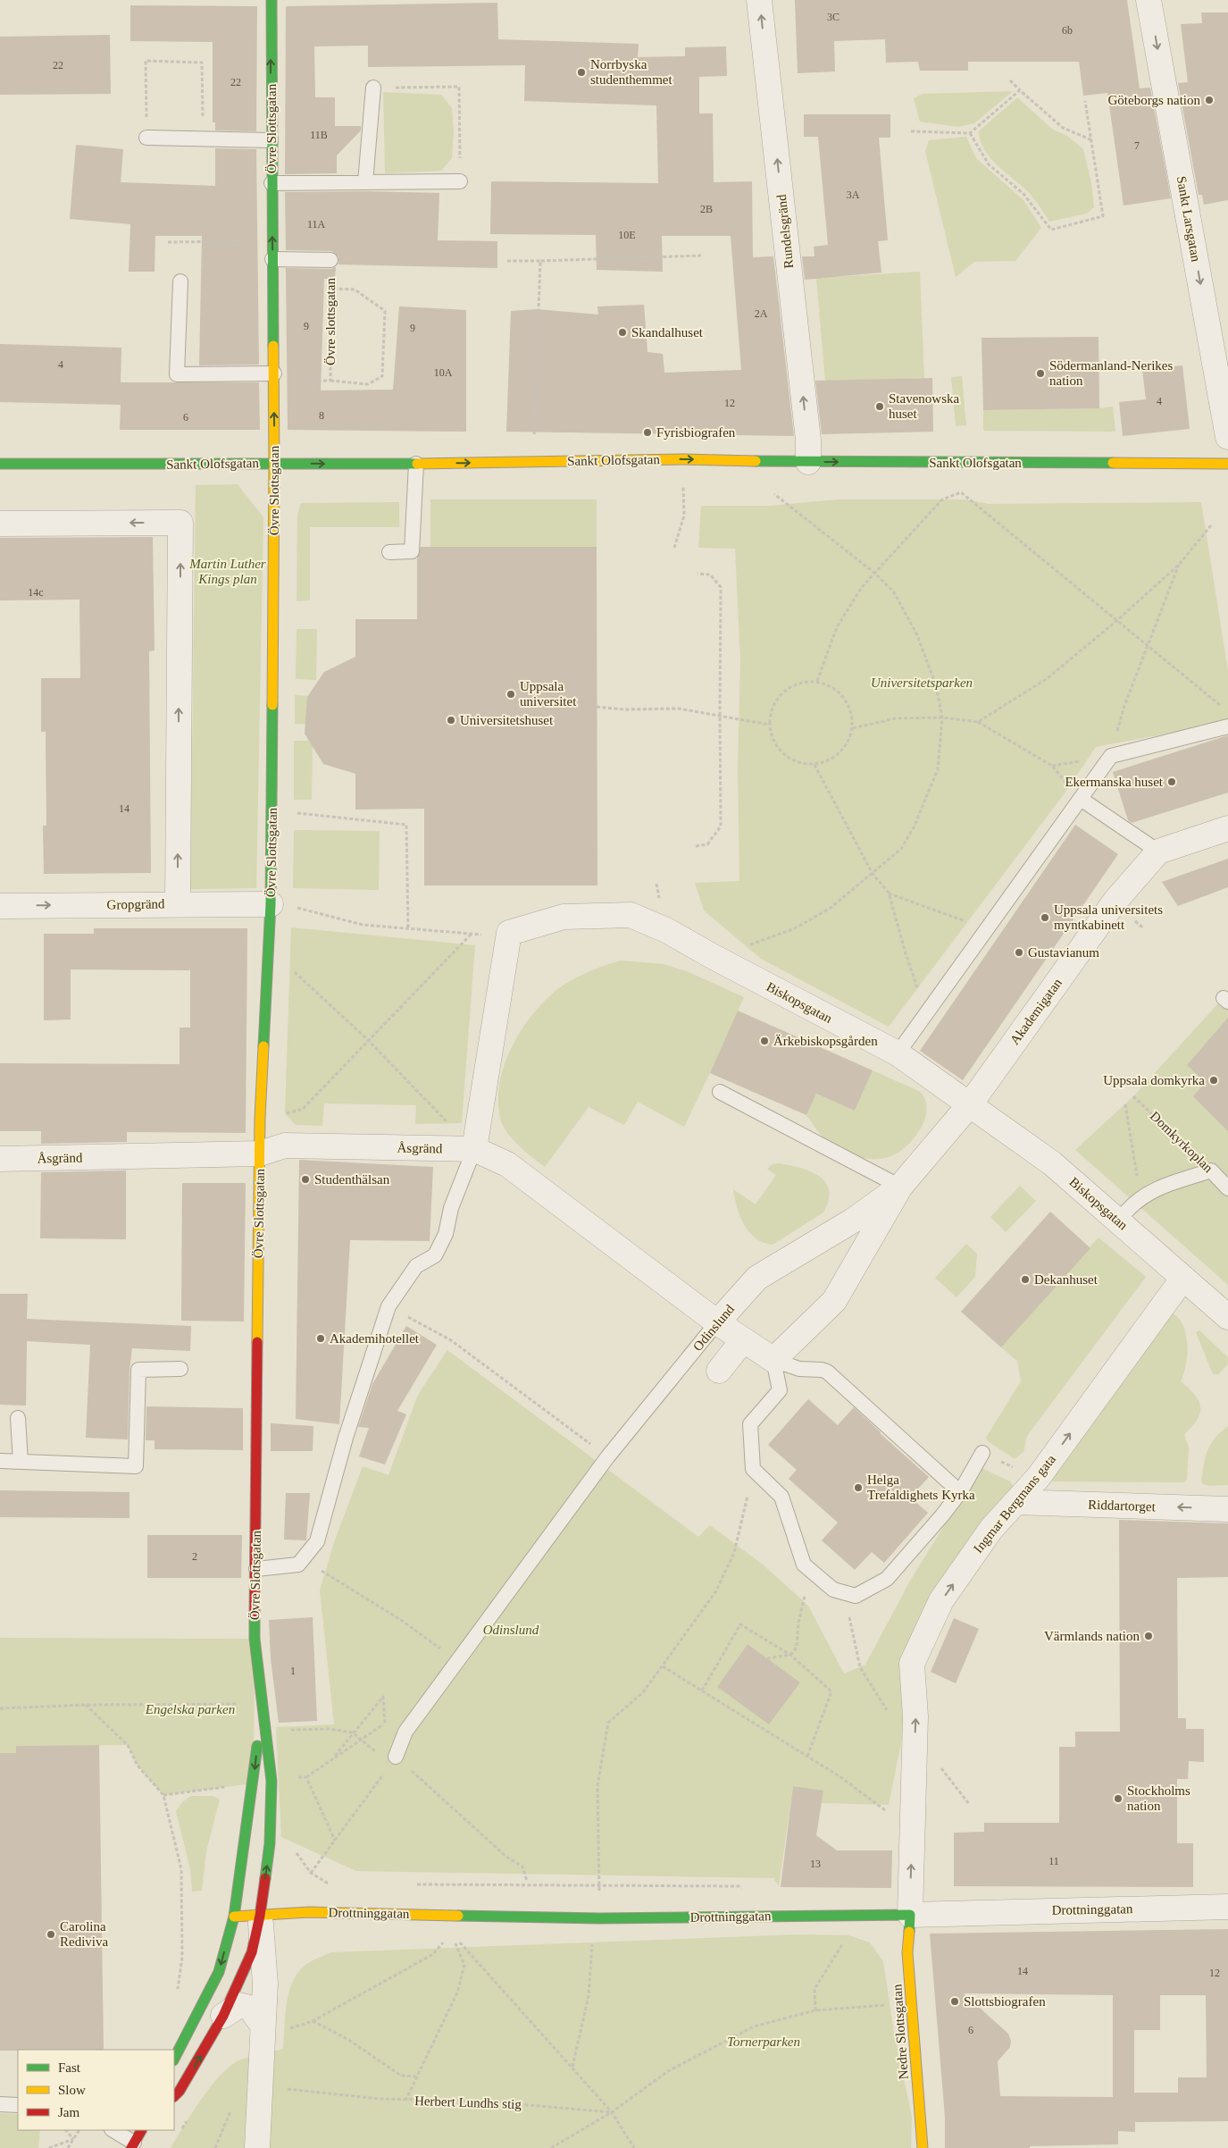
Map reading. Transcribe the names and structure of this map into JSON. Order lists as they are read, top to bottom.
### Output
{
  "streets": {
    "street": [
      "Övre Slottsgatan",
      "Sankt Larsgatan",
      "Rundelsgränd",
      "Sankt Olofsgatan",
      "Gropgränd",
      "Biskopsgatan",
      "Akademigatan",
      "Åsgränd",
      "Odinslund",
      "Ingmar Bergmans gata",
      "Riddartorget",
      "Drottninggatan",
      "Nedre Slottsgatan"
    ],
    "lane": ["Domkyrkoplan"],
    "path": ["Övre slottsgatan", "Herbert Lundhs stig"]
  },
  "crossings": [
    ["Övre Slottsgatan", "Övre slottsgatan"],
    ["Övre Slottsgatan", "Sankt Olofsgatan"],
    ["Övre Slottsgatan", "Gropgränd"],
    ["Övre Slottsgatan", "Åsgränd"],
    ["Övre Slottsgatan", "Drottninggatan"],
    ["Rundelsgränd", "Sankt Olofsgatan"],
    ["Biskopsgatan", "Akademigatan"],
    ["Biskopsgatan", "Odinslund"],
    ["Biskopsgatan", "Ingmar Bergmans gata"],
    ["Akademigatan", "Odinslund"],
    ["Åsgränd", "Odinslund"],
    ["Ingmar Bergmans gata", "Riddartorget"],
    ["Ingmar Bergmans gata", "Drottninggatan"],
    ["Ingmar Bergmans gata", "Nedre Slottsgatan"],
    ["Drottninggatan", "Nedre Slottsgatan"]
  ],
  "one_way": [
    "Sankt Larsgatan",
    "Rundelsgränd",
    "Sankt Olofsgatan",
    "Gropgränd",
    "Ingmar Bergmans gata",
    "Riddartorget"
  ],
  "parks": [
    "Martin Luther Kings plan",
    "Universitetsparken",
    "Odinslund",
    "Engelska parken",
    "Tornerparken"
  ],
  "places": [
    "Norrbyska studenthemmet",
    "Göteborgs nation",
    "Skandalhuset",
    "Södermanland-Nerikes nation",
    "Stavenowska huset",
    "Fyrisbiografen",
    "Uppsala universitet",
    "Universitetshuset",
    "Ekermanska huset",
    "Uppsala universitets myntkabinett",
    "Gustavianum",
    "Ärkebiskopsgården",
    "Uppsala domkyrka",
    "Studenthälsan",
    "Dekanhuset",
    "Akademihotellet",
    "Helga Trefaldighets Kyrka",
    "Värmlands nation",
    "Stockholms nation",
    "Carolina Rediviva",
    "Slottsbiografen"
  ],
  "house_numbers": [
    "3C",
    "6b",
    "22",
    "22",
    "11B",
    "7",
    "3A",
    "2B",
    "11A",
    "10E",
    "2A",
    "9",
    "9",
    "4",
    "10A",
    "4",
    "12",
    "8",
    "6",
    "14c",
    "14",
    "2",
    "1",
    "11",
    "13",
    "14",
    "12",
    "6"
  ],
  "legend": ["Fast", "Slow", "Jam"]
}
